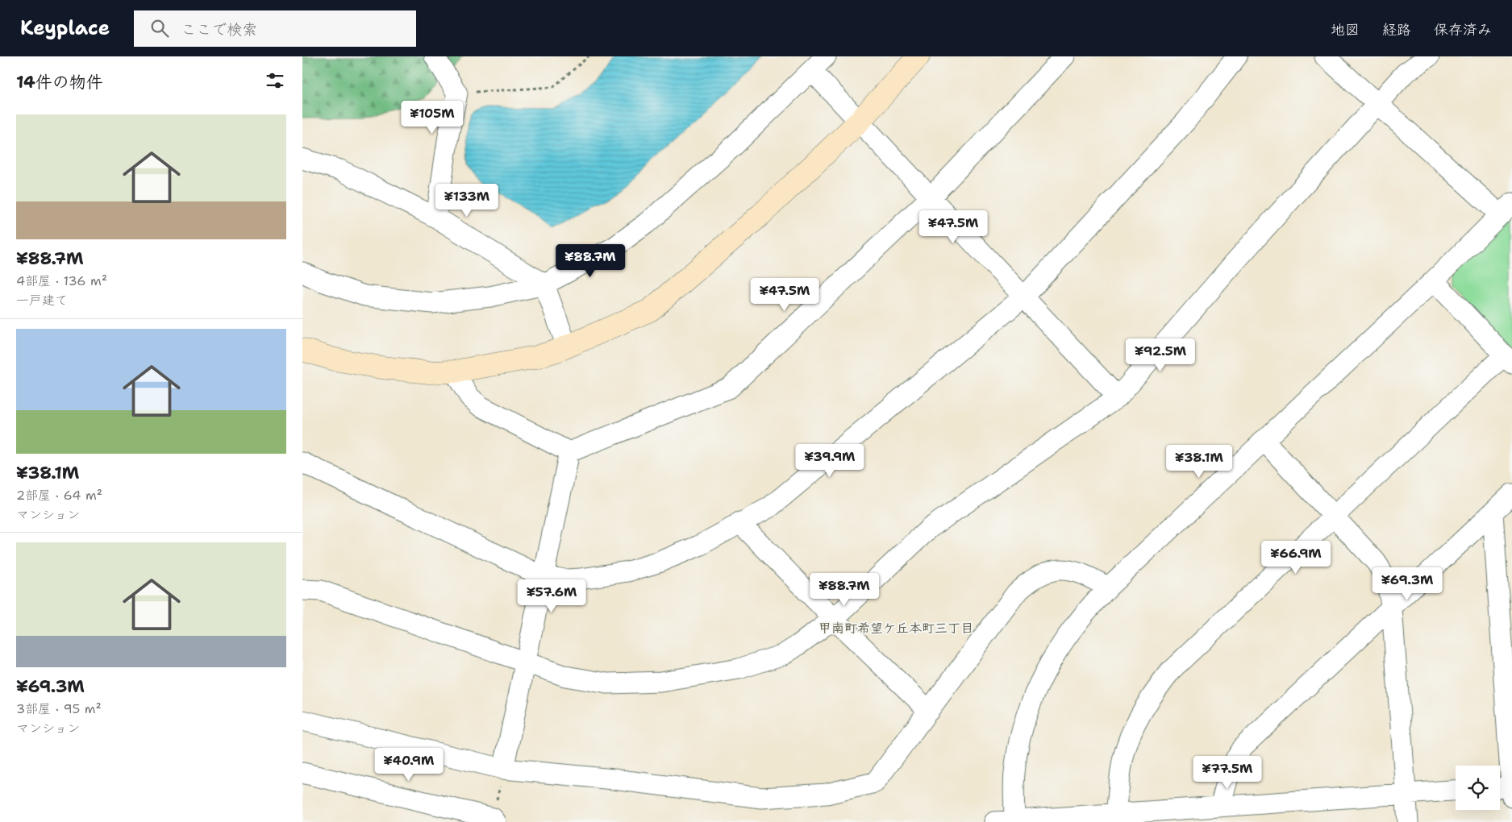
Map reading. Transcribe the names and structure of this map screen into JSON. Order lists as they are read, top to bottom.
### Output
{
  "districts": ["甲南町希望ケ丘本町三丁目"],
  "page": {
    "header": "Keyplace",
    "search": "ここで検索",
    "nav": ["地図", "経路", "保存済み"],
    "heading": "14件の物件",
    "price": [
      "¥105M",
      "¥133M",
      "¥47.5M",
      "¥88.7M",
      "¥47.5M",
      "¥92.5M",
      "¥39.9M",
      "¥38.1M",
      "¥66.9M",
      "¥69.3M",
      "¥88.7M",
      "¥57.6M",
      "¥40.9M",
      "¥77.5M"
    ],
    "list": [
      {
        "name": "¥88.7M",
        "note": "4部屋 · 136 m² · 一戸建て"
      },
      {
        "name": "¥38.1M",
        "note": "2部屋 · 64 m² · マンション"
      },
      {
        "name": "¥69.3M",
        "note": "3部屋 · 95 m² · マンション"
      }
    ]
  }
}
